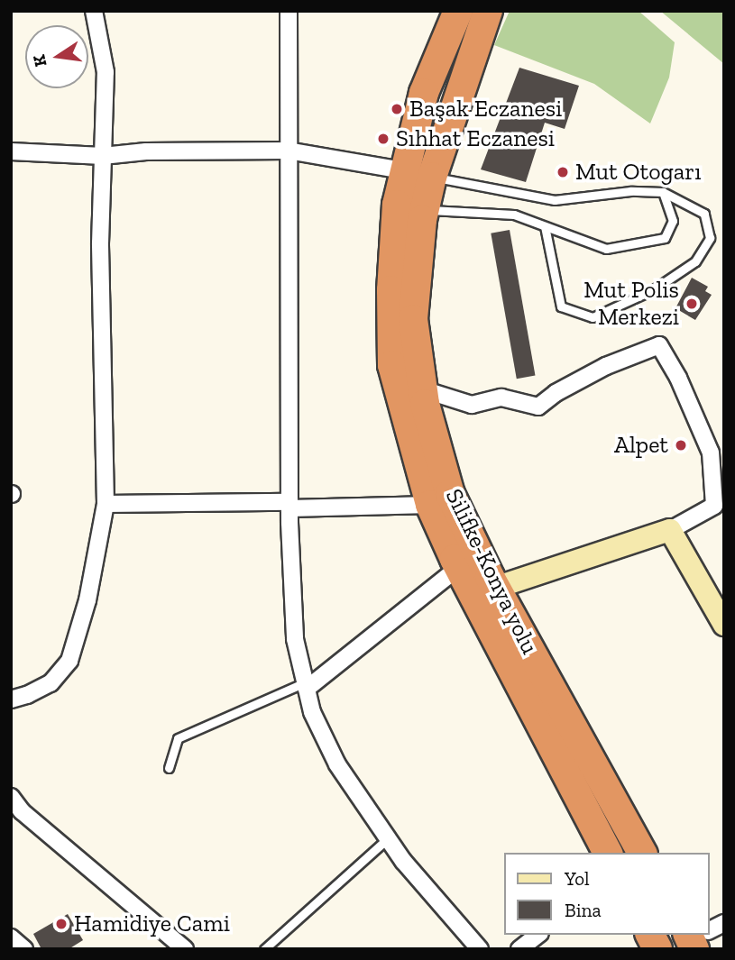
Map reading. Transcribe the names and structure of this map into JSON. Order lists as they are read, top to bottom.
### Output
{
  "streets": {
    "highway": ["Silifke-Konya yolu"]
  },
  "places": [
    "Başak Eczanesi",
    "Sıhhat Eczanesi",
    "Mut Otogarı",
    "Mut Polis Merkezi",
    "Alpet",
    "Hamidiye Cami"
  ],
  "legend": ["Yol", "Bina"],
  "north": "left"
}
